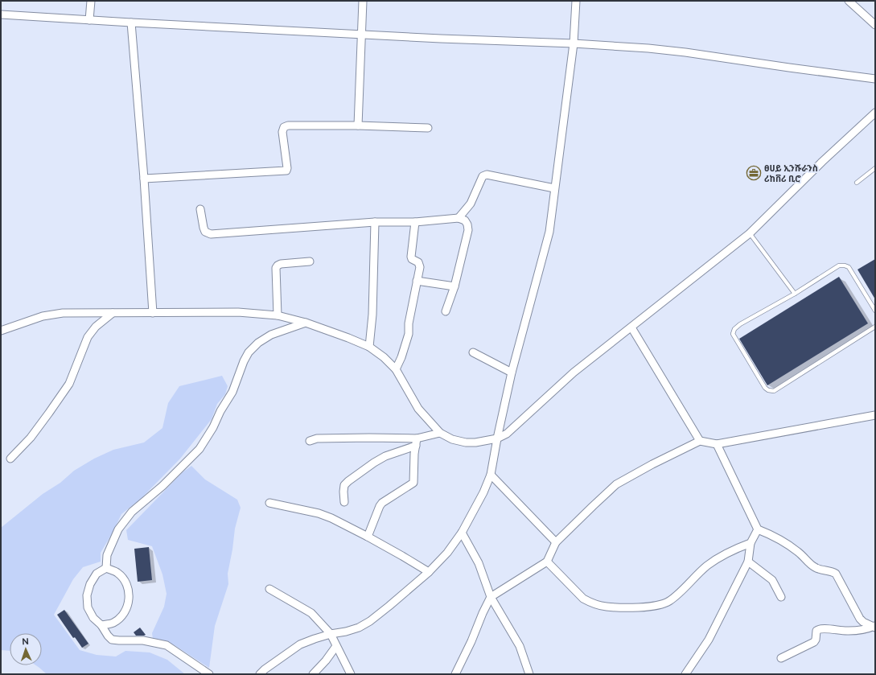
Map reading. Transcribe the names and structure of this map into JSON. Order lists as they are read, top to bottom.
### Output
{
  "places": {
    "office": ["ፀሀይ ኢንሹራንስ ሪከቨሪ ቢሮ"]
  },
  "north": "top"
}
